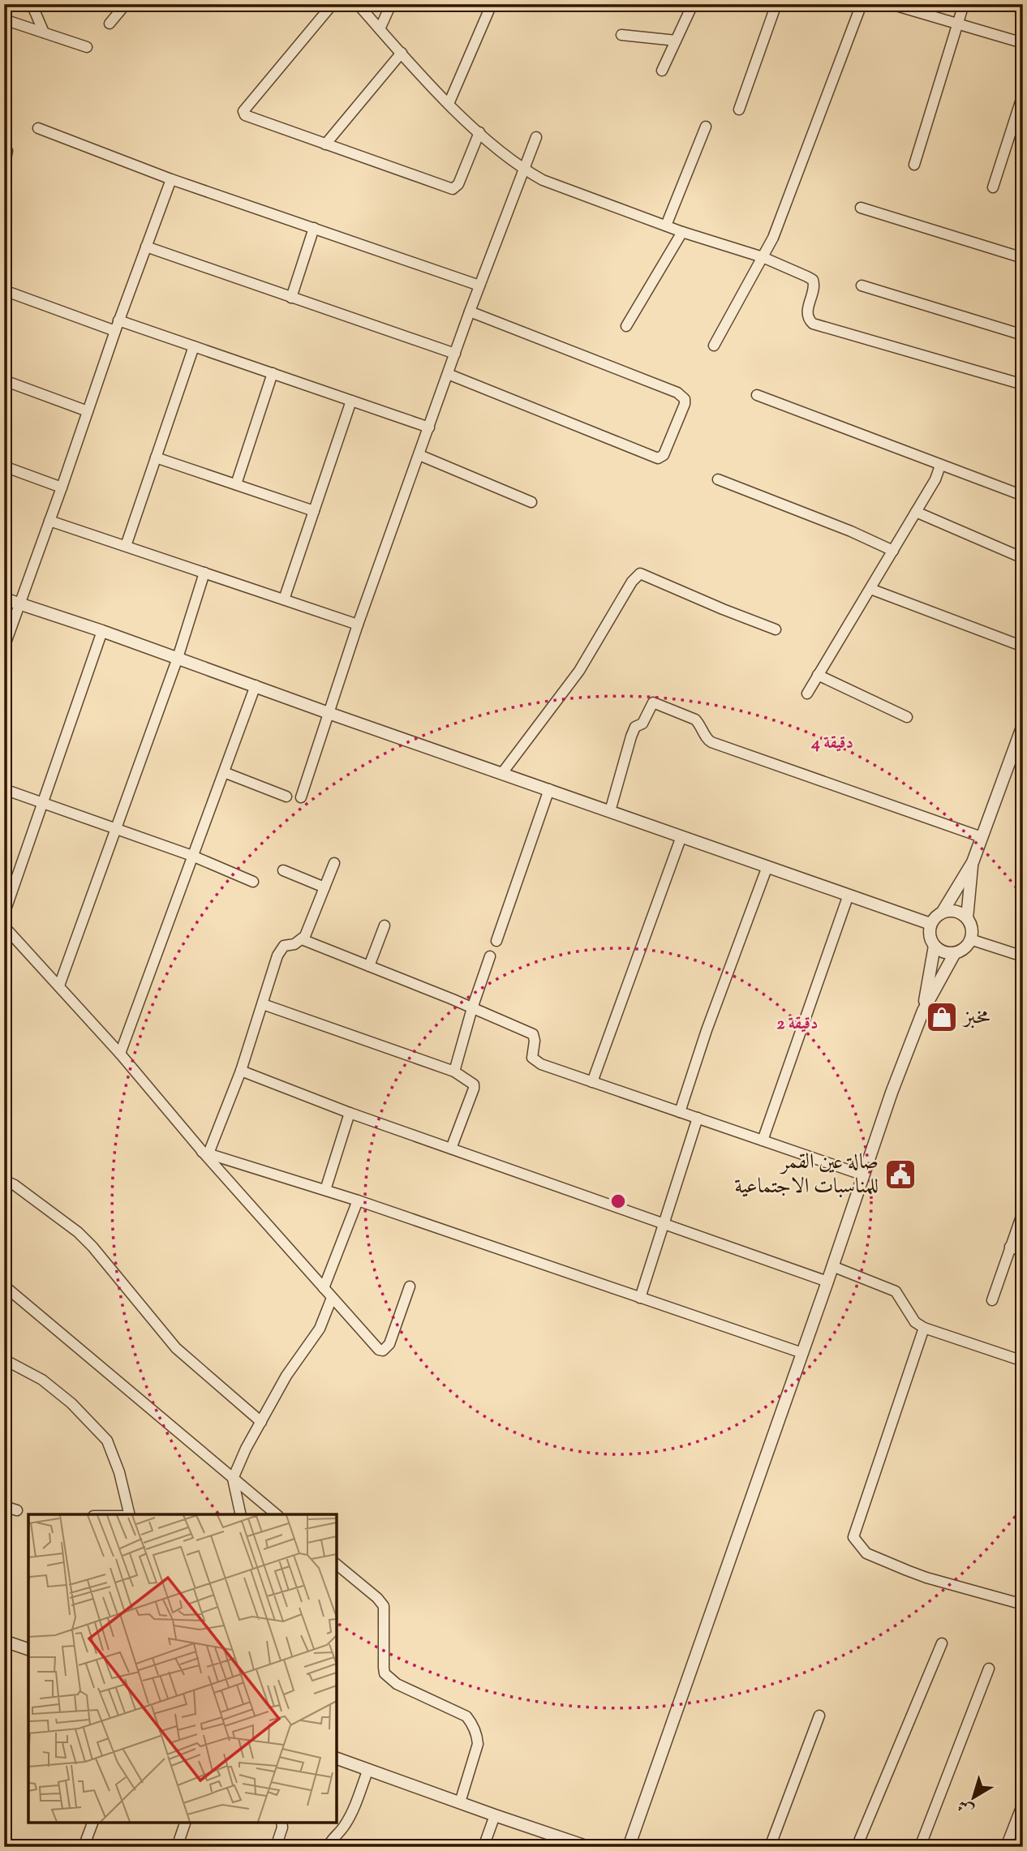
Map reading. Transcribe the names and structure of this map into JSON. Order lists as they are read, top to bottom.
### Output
{
  "places": {
    "shop": ["مخبز"],
    "public building": ["صالة عين القمر للمناسبات الاجتماعية"]
  },
  "north": "bottom left",
  "rings": ["4 دقيقة", "2 دقيقة"]
}
